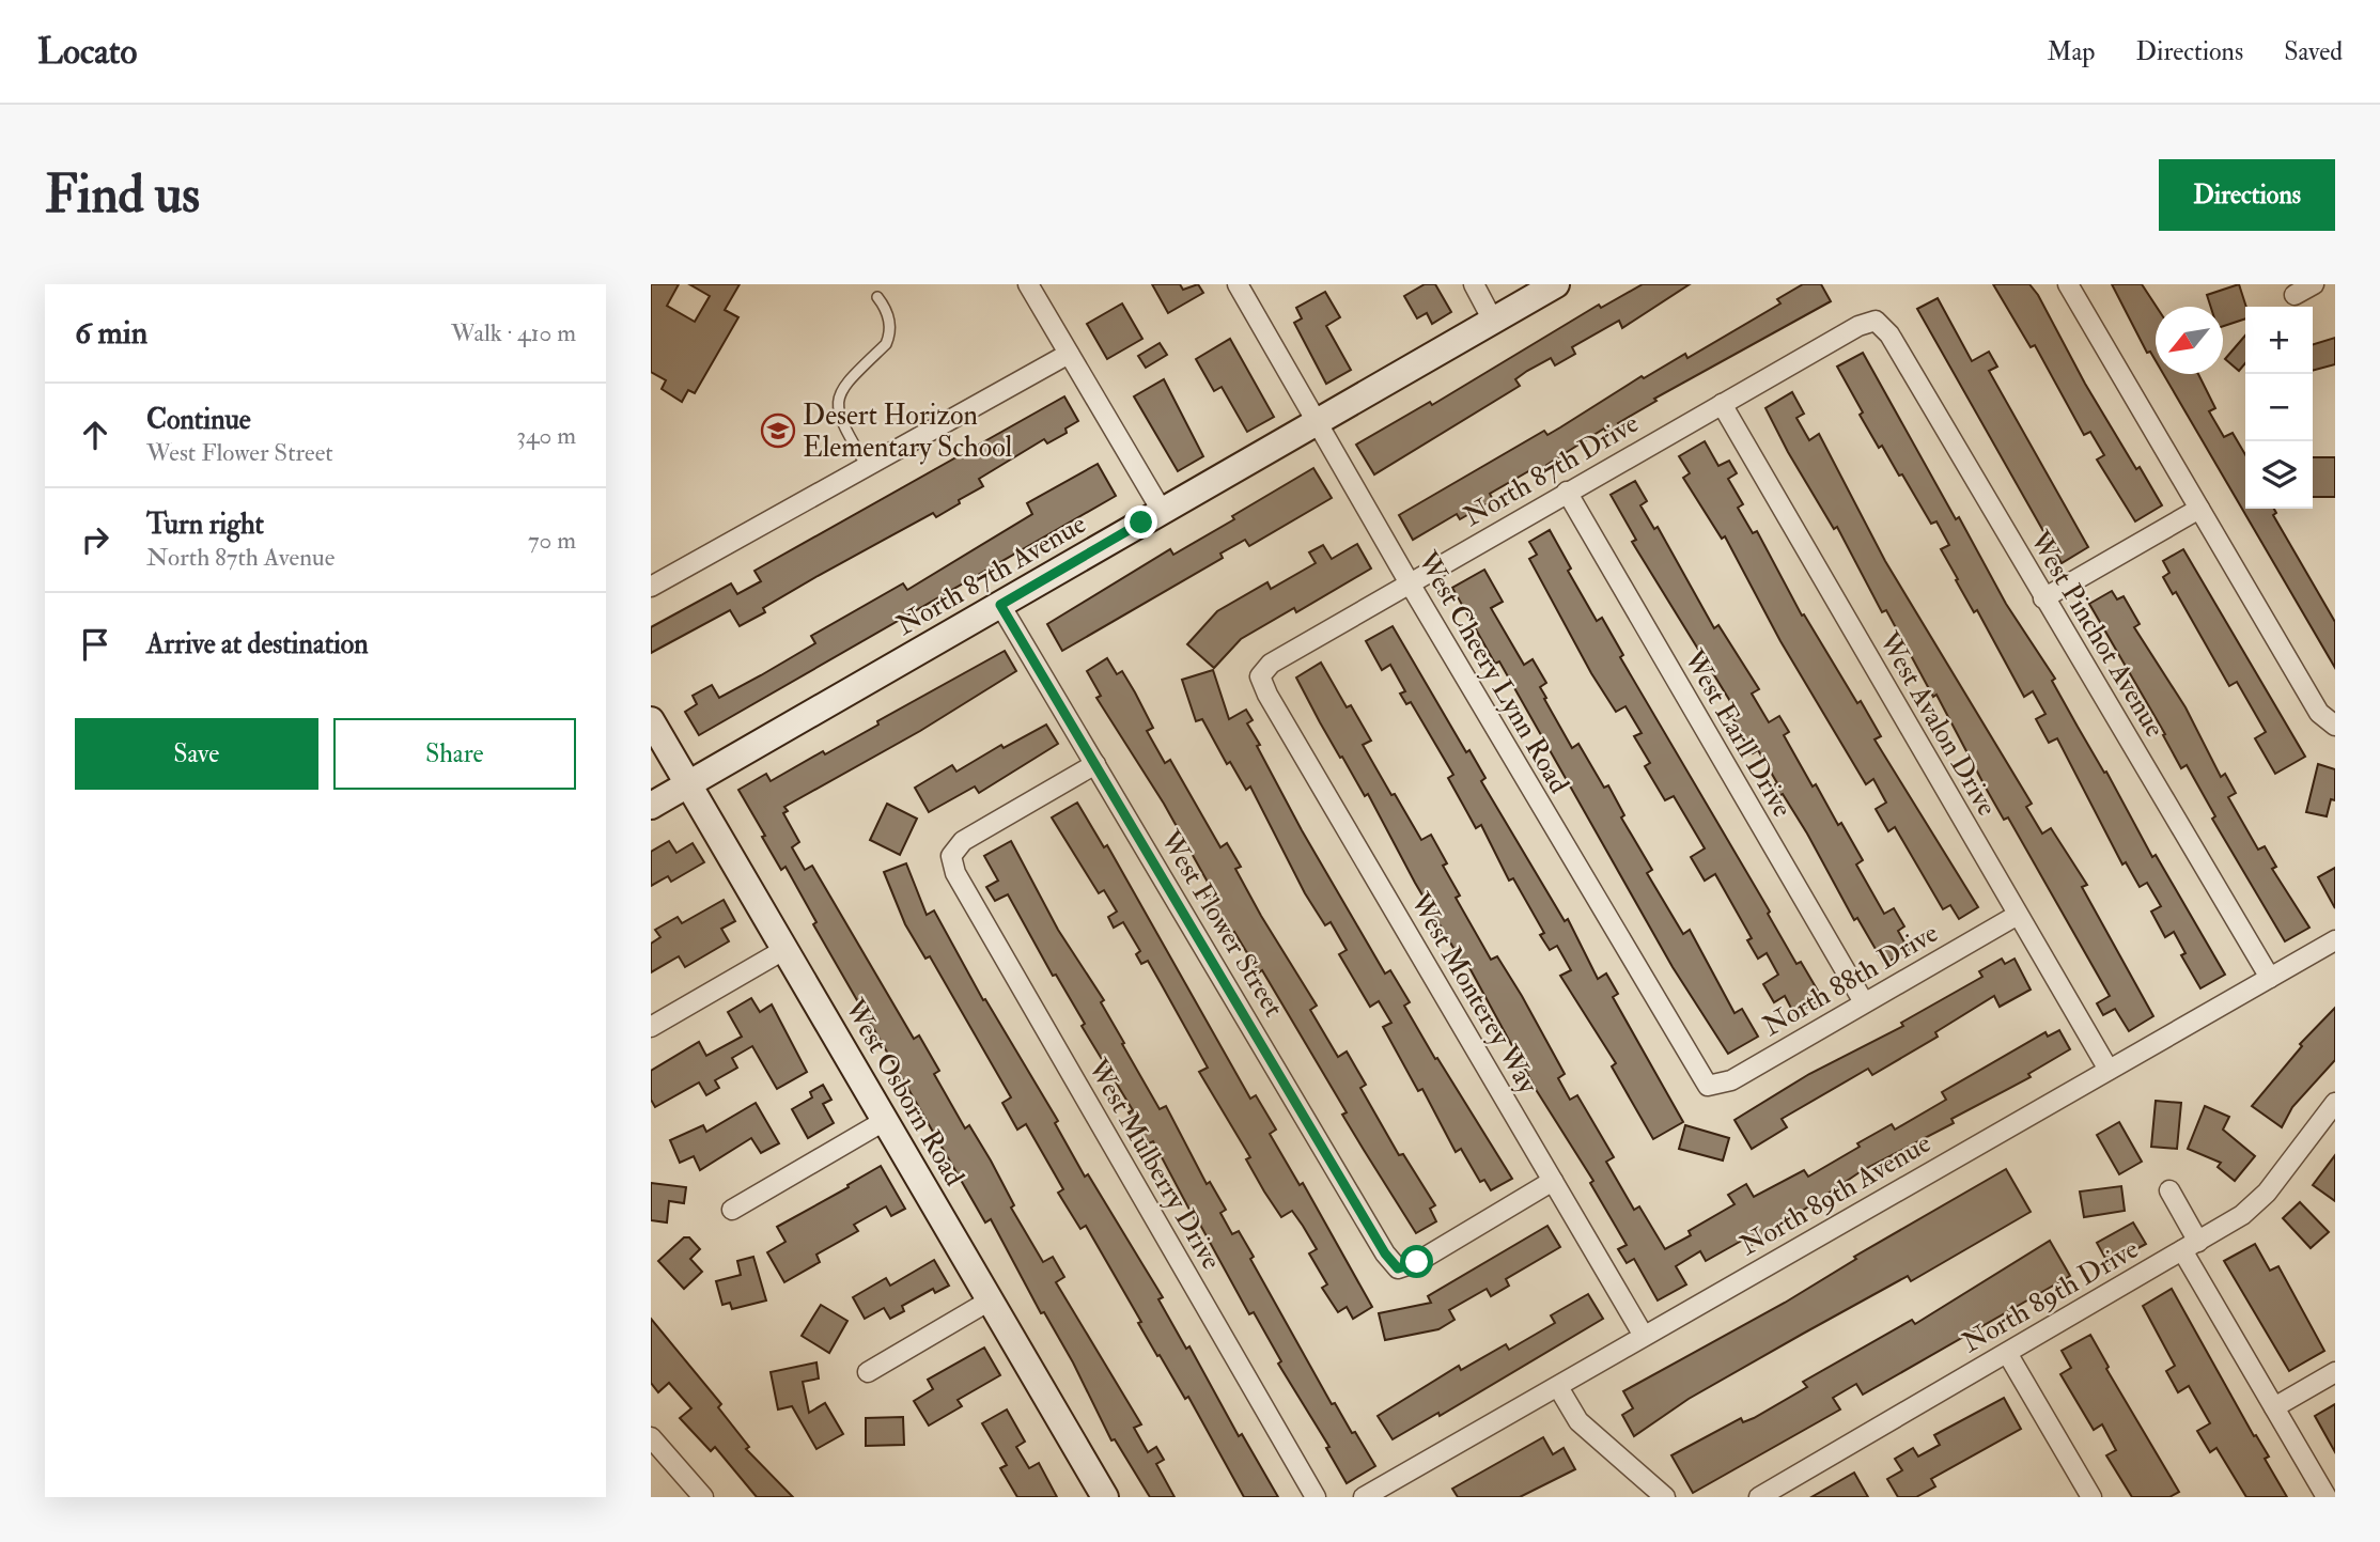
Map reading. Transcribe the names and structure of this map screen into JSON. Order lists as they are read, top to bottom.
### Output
{
  "streets": {
    "street": [
      "North 87th Drive",
      "North 87th Avenue",
      "West Pinchot Avenue",
      "West Cheery Lynn Road",
      "West Avalon Drive",
      "West Earll Drive",
      "West Flower Street",
      "North 88th Drive",
      "West Monterey Way",
      "West Osborn Road",
      "West Mulberry Drive",
      "North 89th Avenue",
      "North 89th Drive"
    ]
  },
  "crossings": [
    ["North 87th Drive", "West Pinchot Avenue"],
    ["North 87th Drive", "West Cheery Lynn Road"],
    ["North 87th Drive", "West Avalon Drive"],
    ["North 87th Drive", "West Earll Drive"],
    ["North 87th Drive", "West Monterey Way"],
    ["North 87th Avenue", "West Cheery Lynn Road"],
    ["North 87th Avenue", "West Flower Street"],
    ["North 87th Avenue", "West Osborn Road"],
    ["West Pinchot Avenue", "North 89th Avenue"],
    ["West Cheery Lynn Road", "North 88th Drive"],
    ["West Avalon Drive", "North 88th Drive"],
    ["West Avalon Drive", "North 89th Avenue"],
    ["West Earll Drive", "North 88th Drive"],
    ["West Flower Street", "West Monterey Way"],
    ["West Flower Street", "West Mulberry Drive"],
    ["West Monterey Way", "North 89th Avenue"]
  ],
  "places": {
    "school or university": ["Desert Horizon Elementary School"]
  },
  "north": "bottom left",
  "page": {
    "header": "Locato",
    "nav": ["Map", "Directions", "Saved"],
    "buttons": [
      "Directions",
      ["Save", "Share"]
    ],
    "title": "Find us",
    "heading": ["6 min", "Walk · 410 m"],
    "map_buttons": ["+", "−"],
    "list": [
      ["Continue", "West Flower Street", "340 m"],
      ["Turn right", "North 87th Avenue", "70 m"],
      "Arrive at destination"
    ]
  }
}
